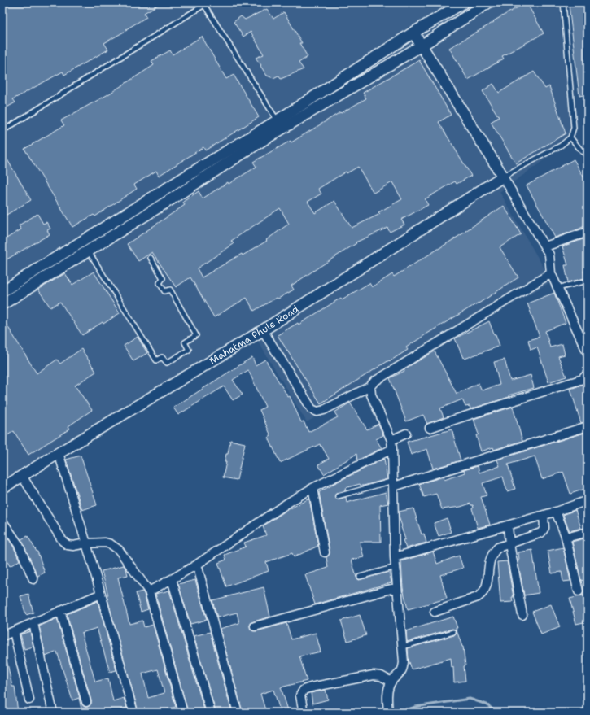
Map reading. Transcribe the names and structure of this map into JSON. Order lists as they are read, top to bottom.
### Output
{
  "streets": {
    "street": ["Mahatma Phule Road"]
  }
}
